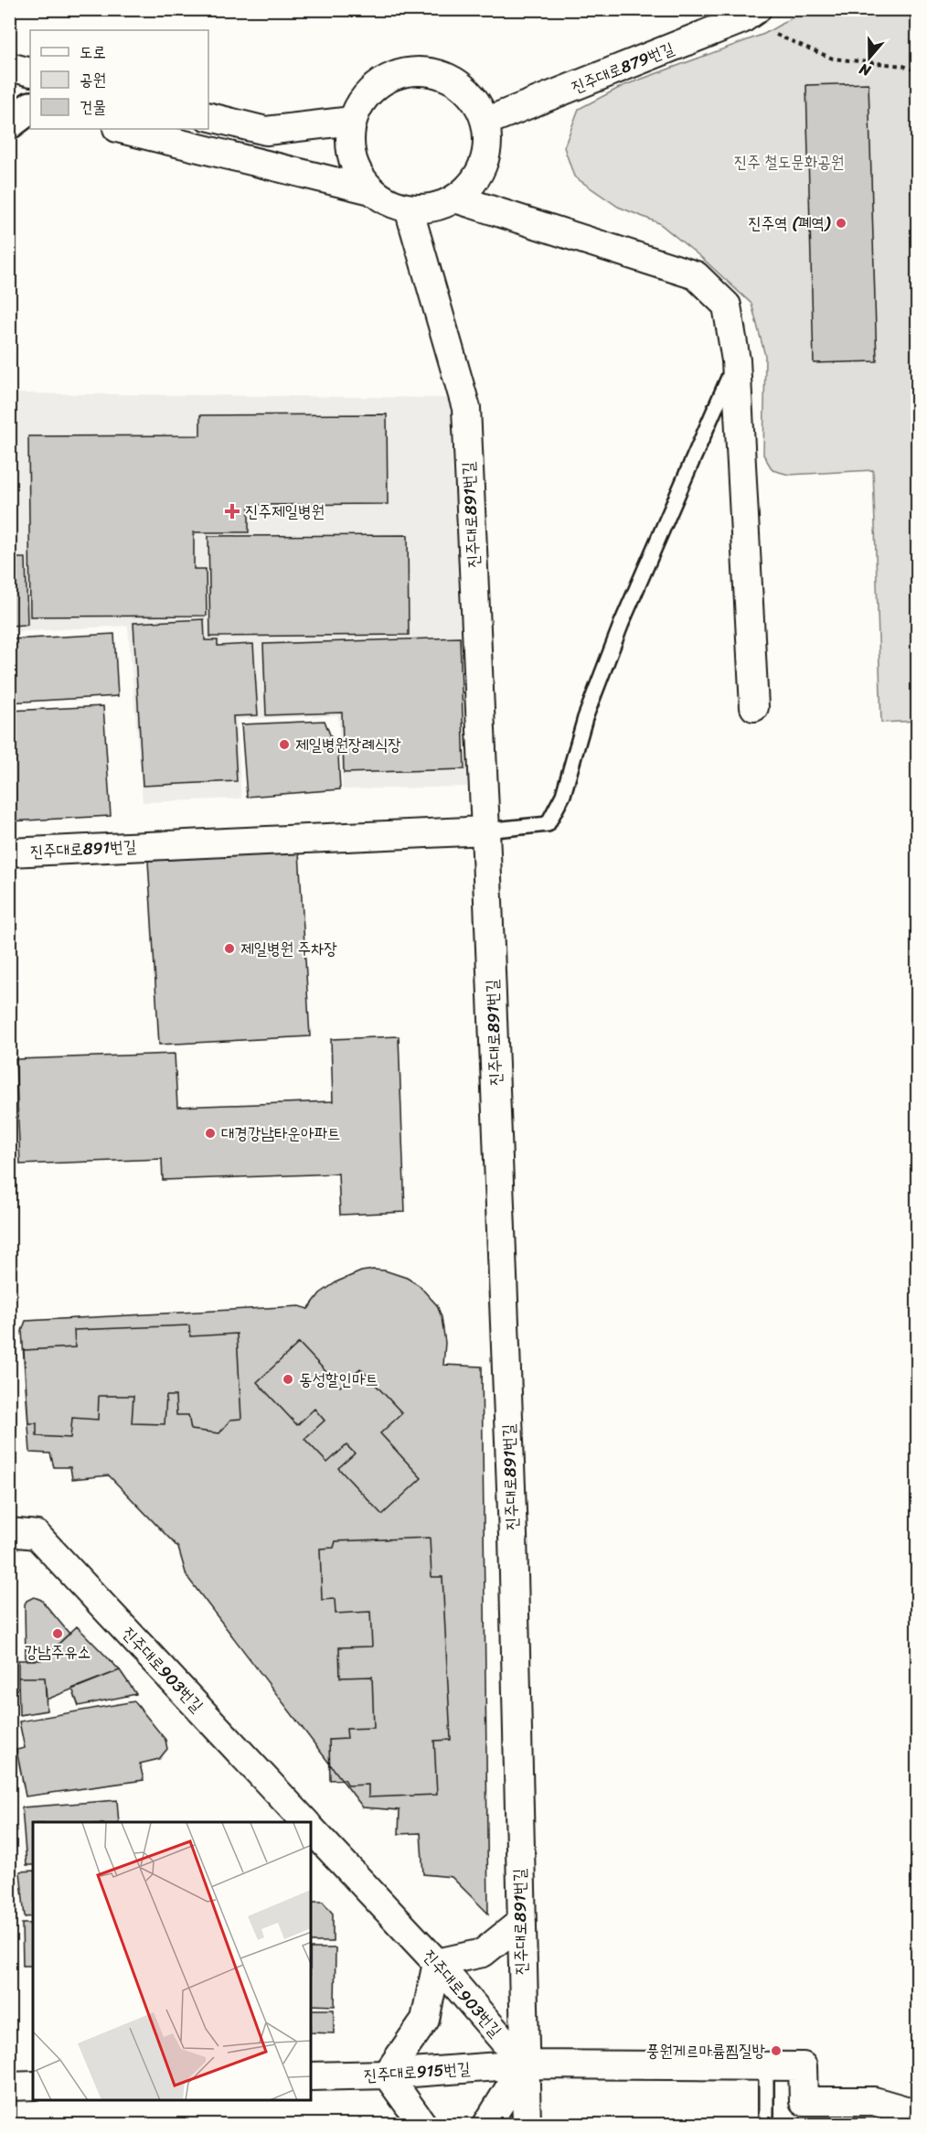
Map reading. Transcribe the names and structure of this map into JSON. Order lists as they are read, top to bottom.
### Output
{
  "streets": {
    "street": [
      "진주대로879번길",
      "진주대로891번길",
      "진주대로903번길",
      "진주대로915번길"
    ]
  },
  "crossings": [
    ["진주대로879번길", "진주대로891번길"],
    ["진주대로891번길", "진주대로903번길"],
    ["진주대로891번길", "진주대로915번길"],
    ["진주대로903번길", "진주대로915번길"]
  ],
  "parks": ["진주 철도문화공원"],
  "places": {
    "other": [
      "진주역 (폐역)",
      "제일병원장례식장",
      "제일병원 주차장",
      "대경강남타운아파트",
      "동성할인마트",
      "강남주유소",
      "풍원게르마륨찜질방"
    ],
    "health": ["진주제일병원"]
  },
  "legend": ["도로", "공원", "건물"],
  "north": "bottom"
}
